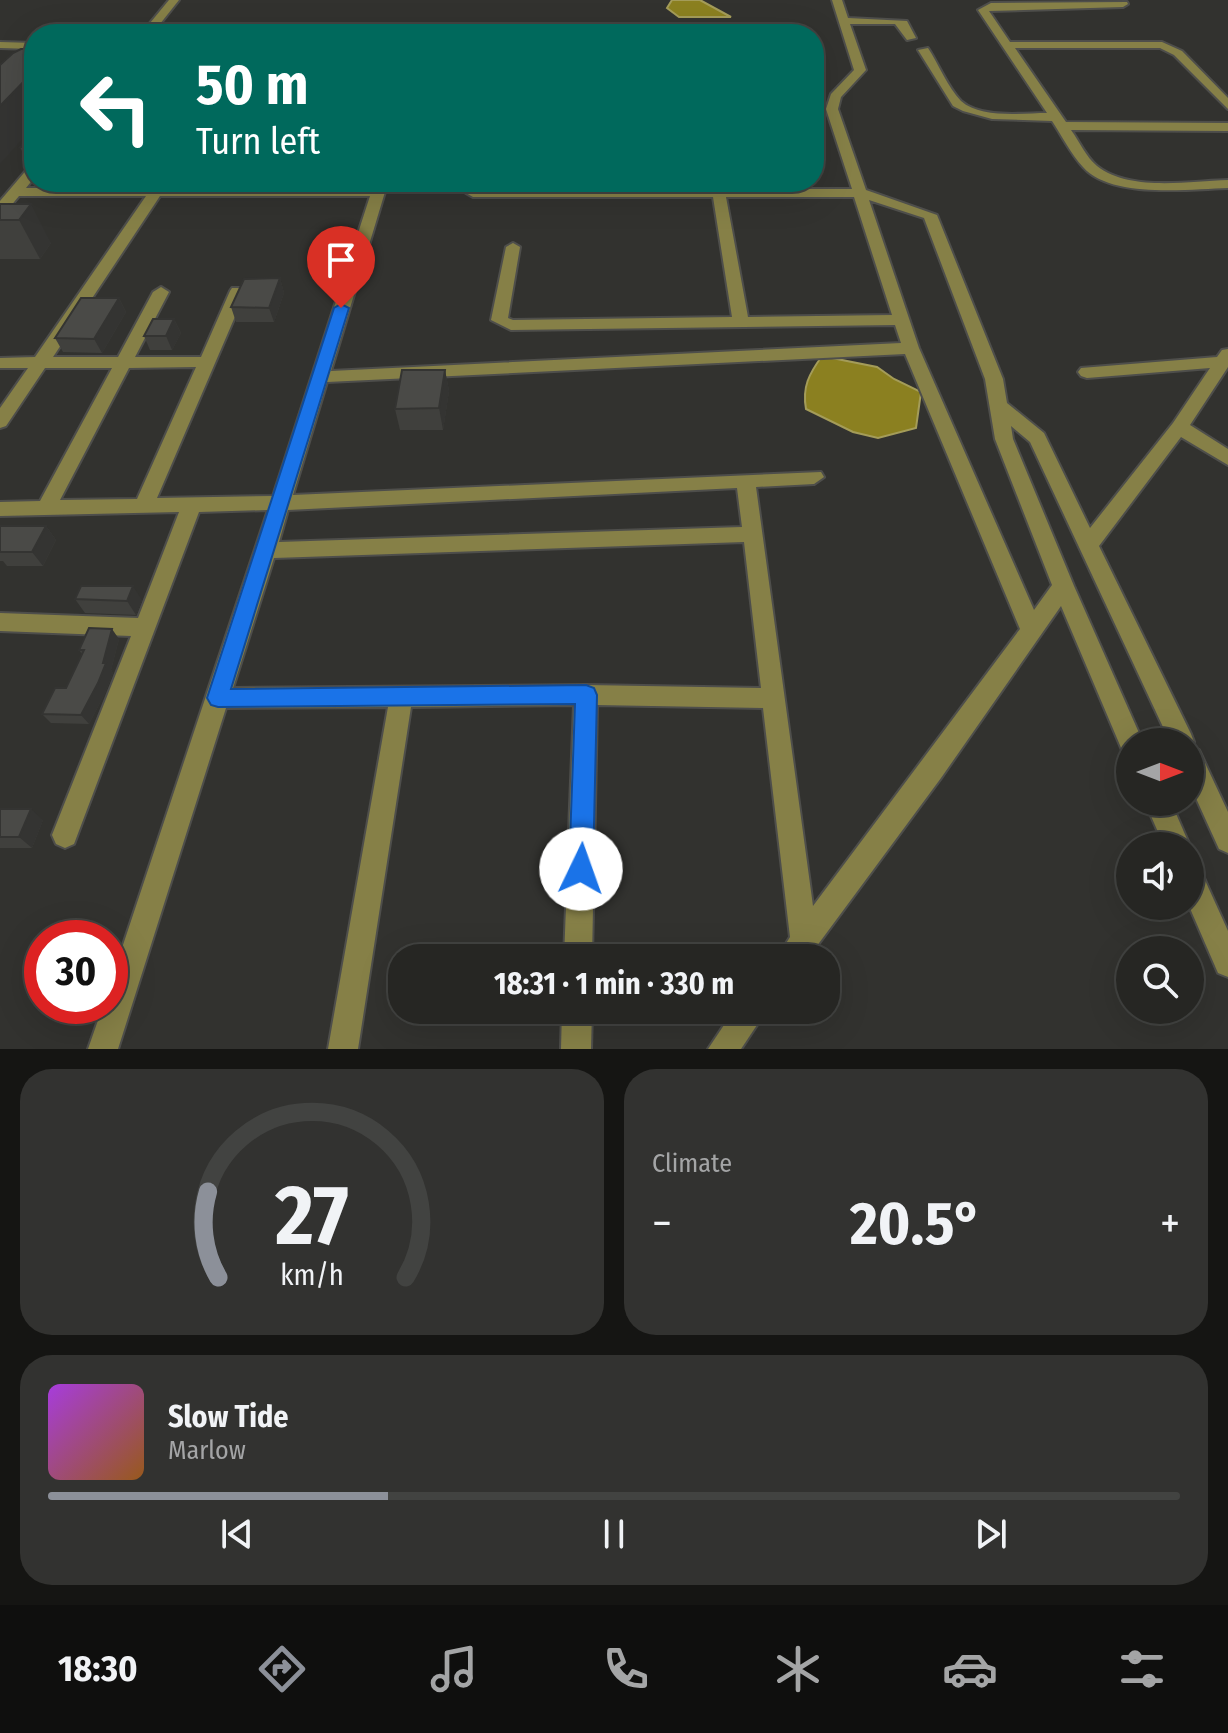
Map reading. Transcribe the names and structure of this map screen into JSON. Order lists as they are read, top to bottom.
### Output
{
  "north": "right",
  "page": {
    "turn": ["50 m", "Turn left"],
    "limit": "30",
    "trip": "18:31 · 1 min · 330 m",
    "tile": "Climate",
    "heat": ["−", "20.5°", "+"],
    "song": ["Slow Tide", "Marlow"],
    "tabs": "18:30",
    "gauge": ["27", "km/h"]
  }
}
